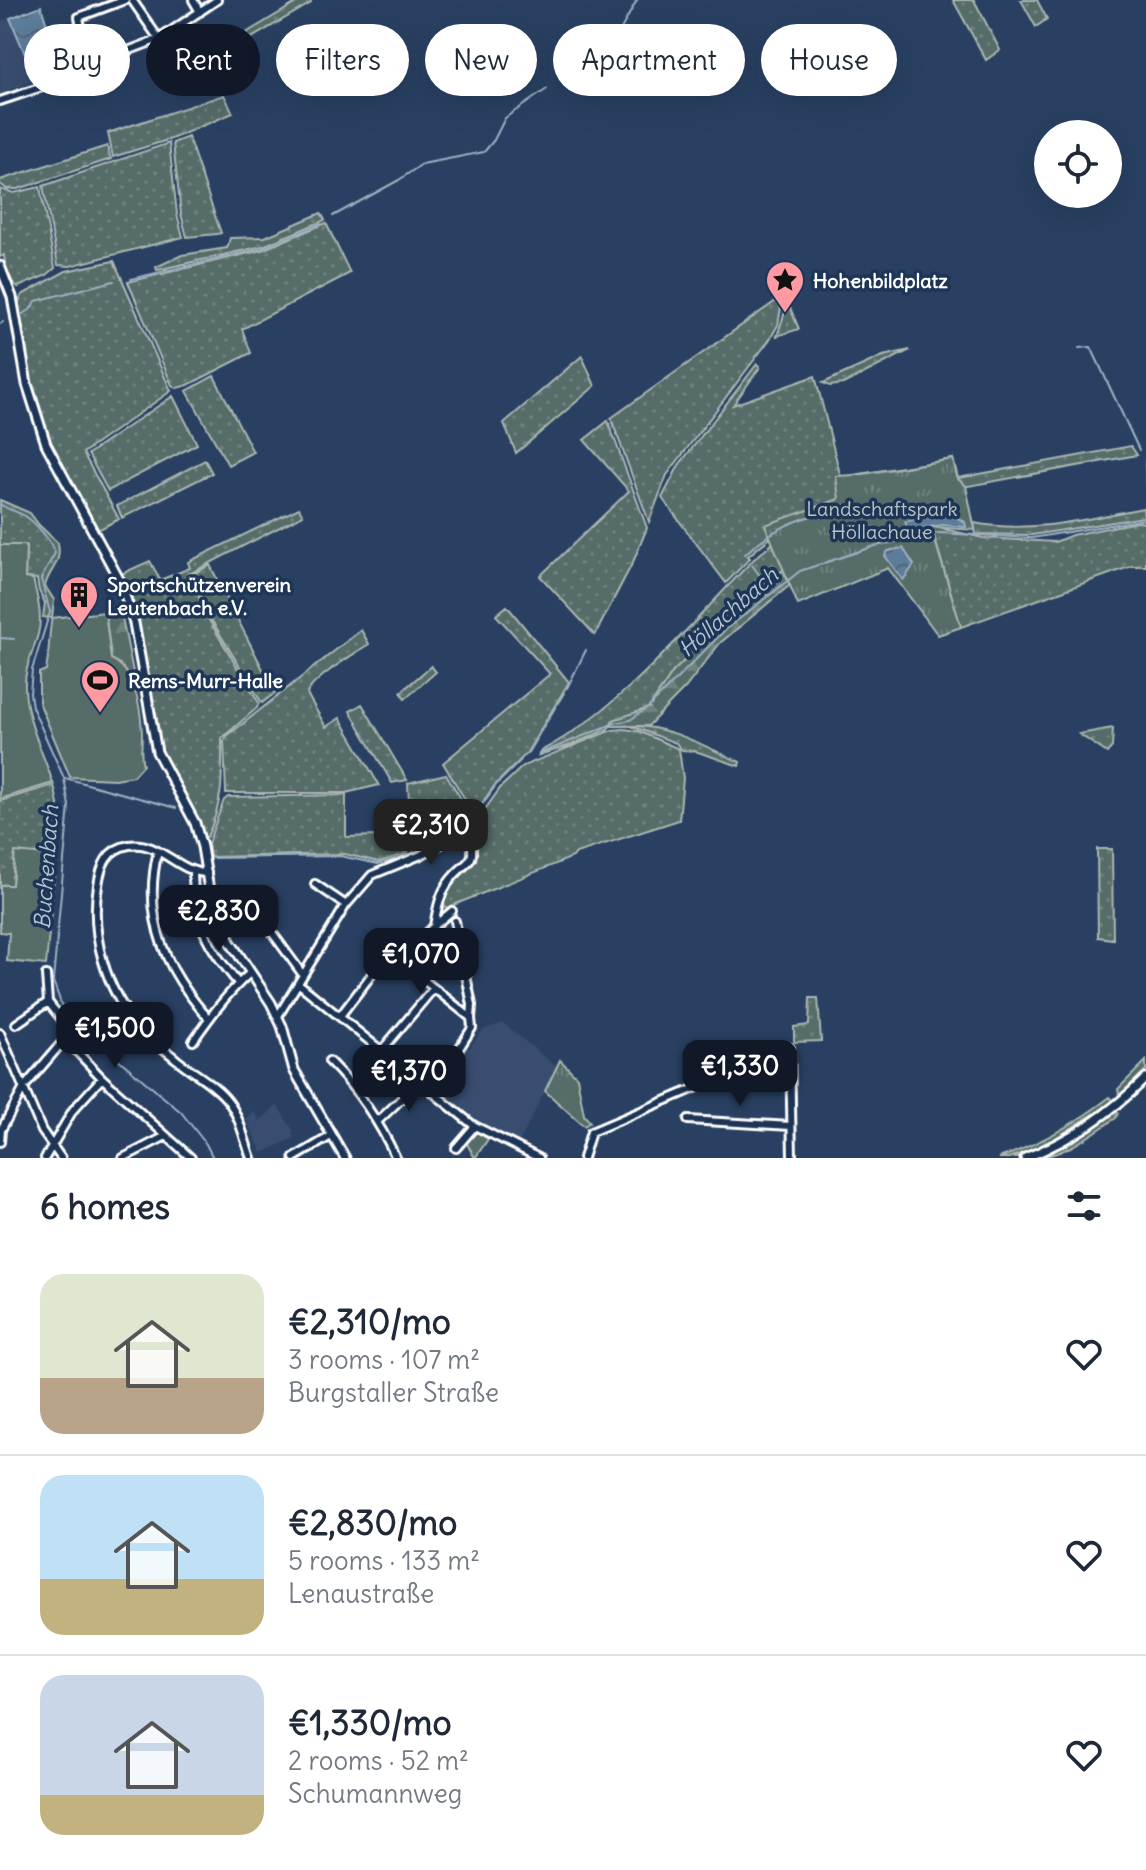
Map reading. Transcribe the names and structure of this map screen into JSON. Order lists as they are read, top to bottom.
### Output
{
  "water": ["Höllachbach", "Buchenbach"],
  "parks": ["Landschaftspark Höllachaue"],
  "places": {
    "place": ["Hohenbildplatz"],
    "building": ["Sportschützenverein Leutenbach e.V."],
    "sports": ["Rems-Murr-Halle"]
  },
  "page": {
    "chip": [
      "Buy",
      "Rent",
      "Filters",
      "New",
      "Apartment",
      "House"
    ],
    "price": [
      "€2,310",
      "€2,830",
      "€1,070",
      "€1,500",
      "€1,330",
      "€1,370"
    ],
    "heading": "6 homes",
    "list": [
      {
        "name": "€2,310/mo",
        "note": "3 rooms · 107 m² · Burgstaller Straße"
      },
      {
        "name": "€2,830/mo",
        "note": "5 rooms · 133 m² · Lenaustraße"
      },
      {
        "name": "€1,330/mo",
        "note": "2 rooms · 52 m² · Schumannweg"
      }
    ]
  }
}
